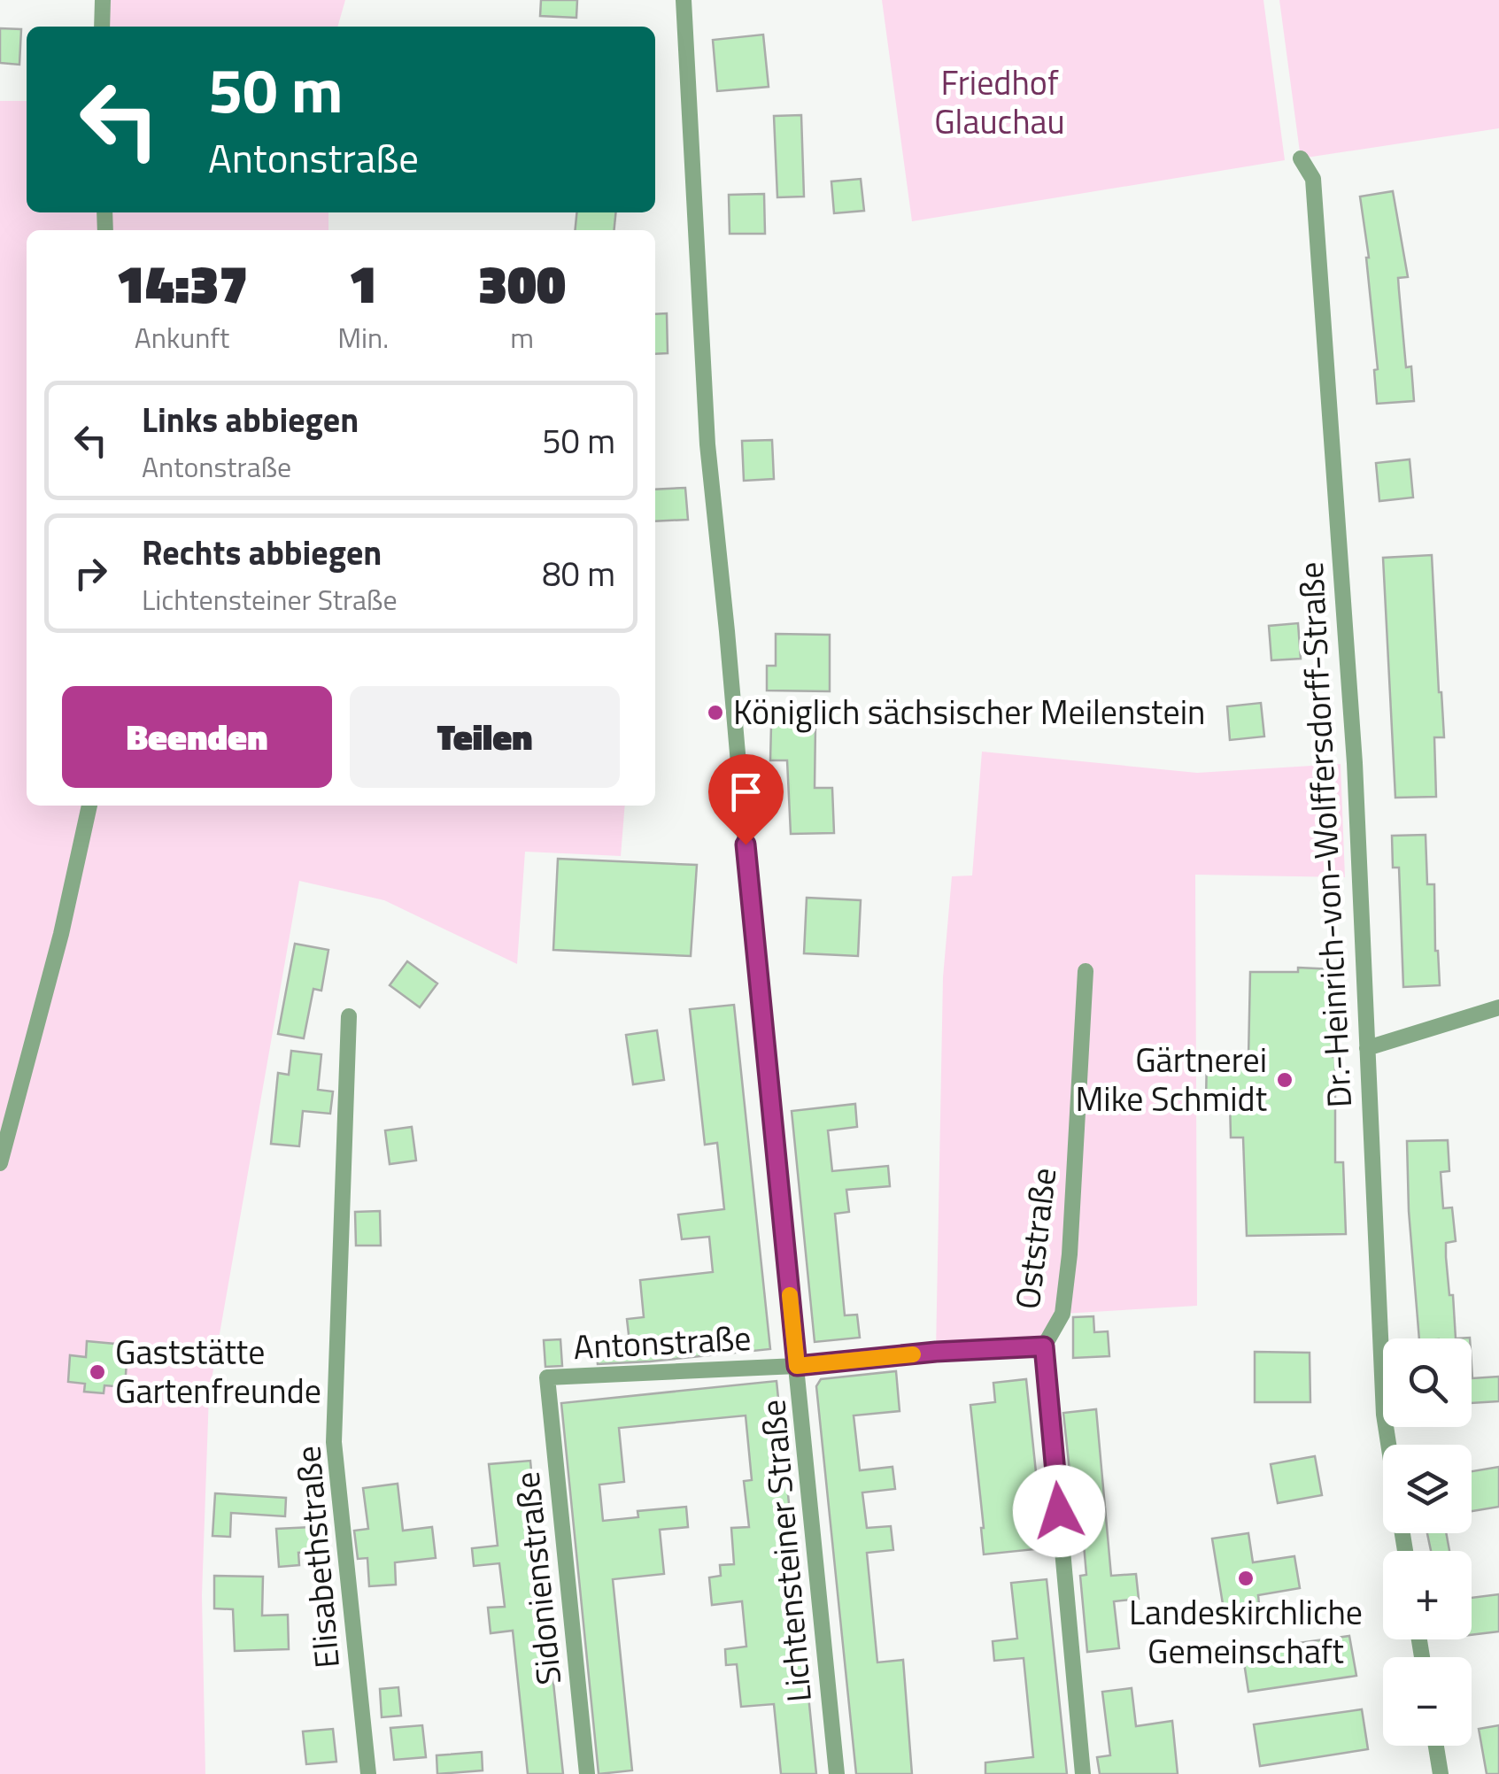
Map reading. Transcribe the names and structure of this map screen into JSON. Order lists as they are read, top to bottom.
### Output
{
  "streets": {
    "street": [
      "Dr.-Heinrich-von-Wolffersdorff-Straße",
      "Oststraße",
      "Antonstraße",
      "Lichtensteiner Straße",
      "Elisabethstraße",
      "Sidonienstraße"
    ]
  },
  "crossings": [
    ["Oststraße", "Antonstraße"],
    ["Antonstraße", "Lichtensteiner Straße"],
    ["Antonstraße", "Sidonienstraße"]
  ],
  "parks": ["Friedhof Glauchau"],
  "places": [
    "Königlich sächsischer Meilenstein",
    "Gärtnerei Mike Schmidt",
    "Gaststätte Gartenfreunde",
    "Landeskirchliche Gemeinschaft"
  ],
  "page": {
    "turn": ["50 m", "Antonstraße"],
    "eta": [
      "14:37",
      "Ankunft",
      "1",
      "Min.",
      "300",
      "m"
    ],
    "list": [
      {
        "name": "Links abbiegen",
        "note": "Antonstraße",
        "value": "50 m"
      },
      {
        "name": "Rechts abbiegen",
        "note": "Lichtensteiner Straße",
        "value": "80 m"
      }
    ],
    "buttons": ["Beenden", "Teilen"],
    "map_buttons": ["+", "−"]
  }
}
